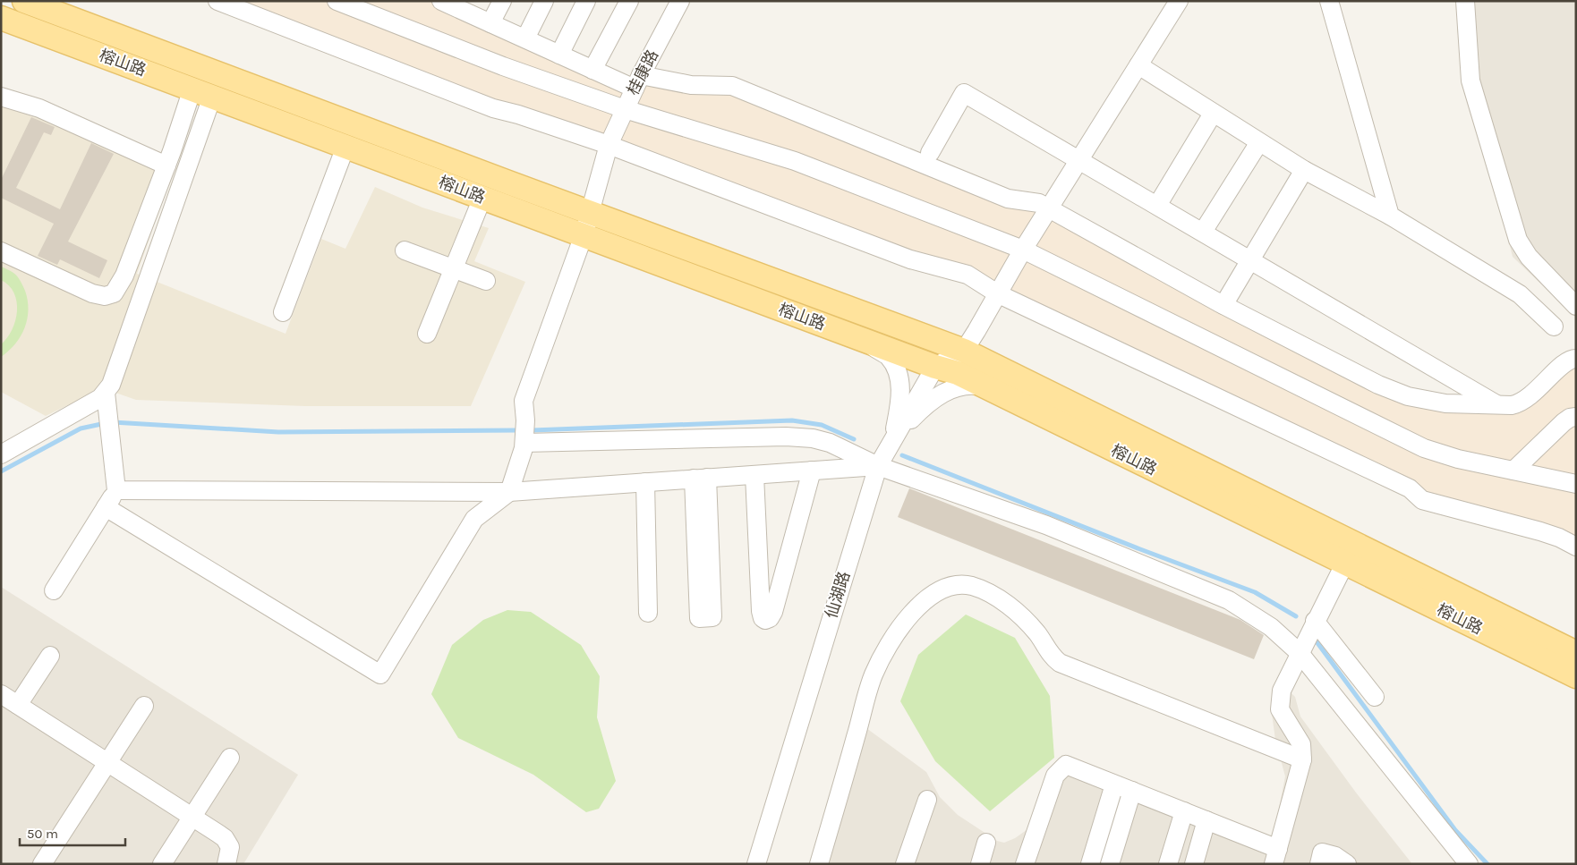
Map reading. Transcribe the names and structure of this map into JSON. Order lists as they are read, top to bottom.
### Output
{
  "streets": {
    "main road": ["榕山路"],
    "street": ["桂康路", "仙湖路"]
  },
  "crossings": [
    ["榕山路", "桂康路"],
    ["榕山路", "仙湖路"]
  ],
  "scale_bar": "50 m"
}
